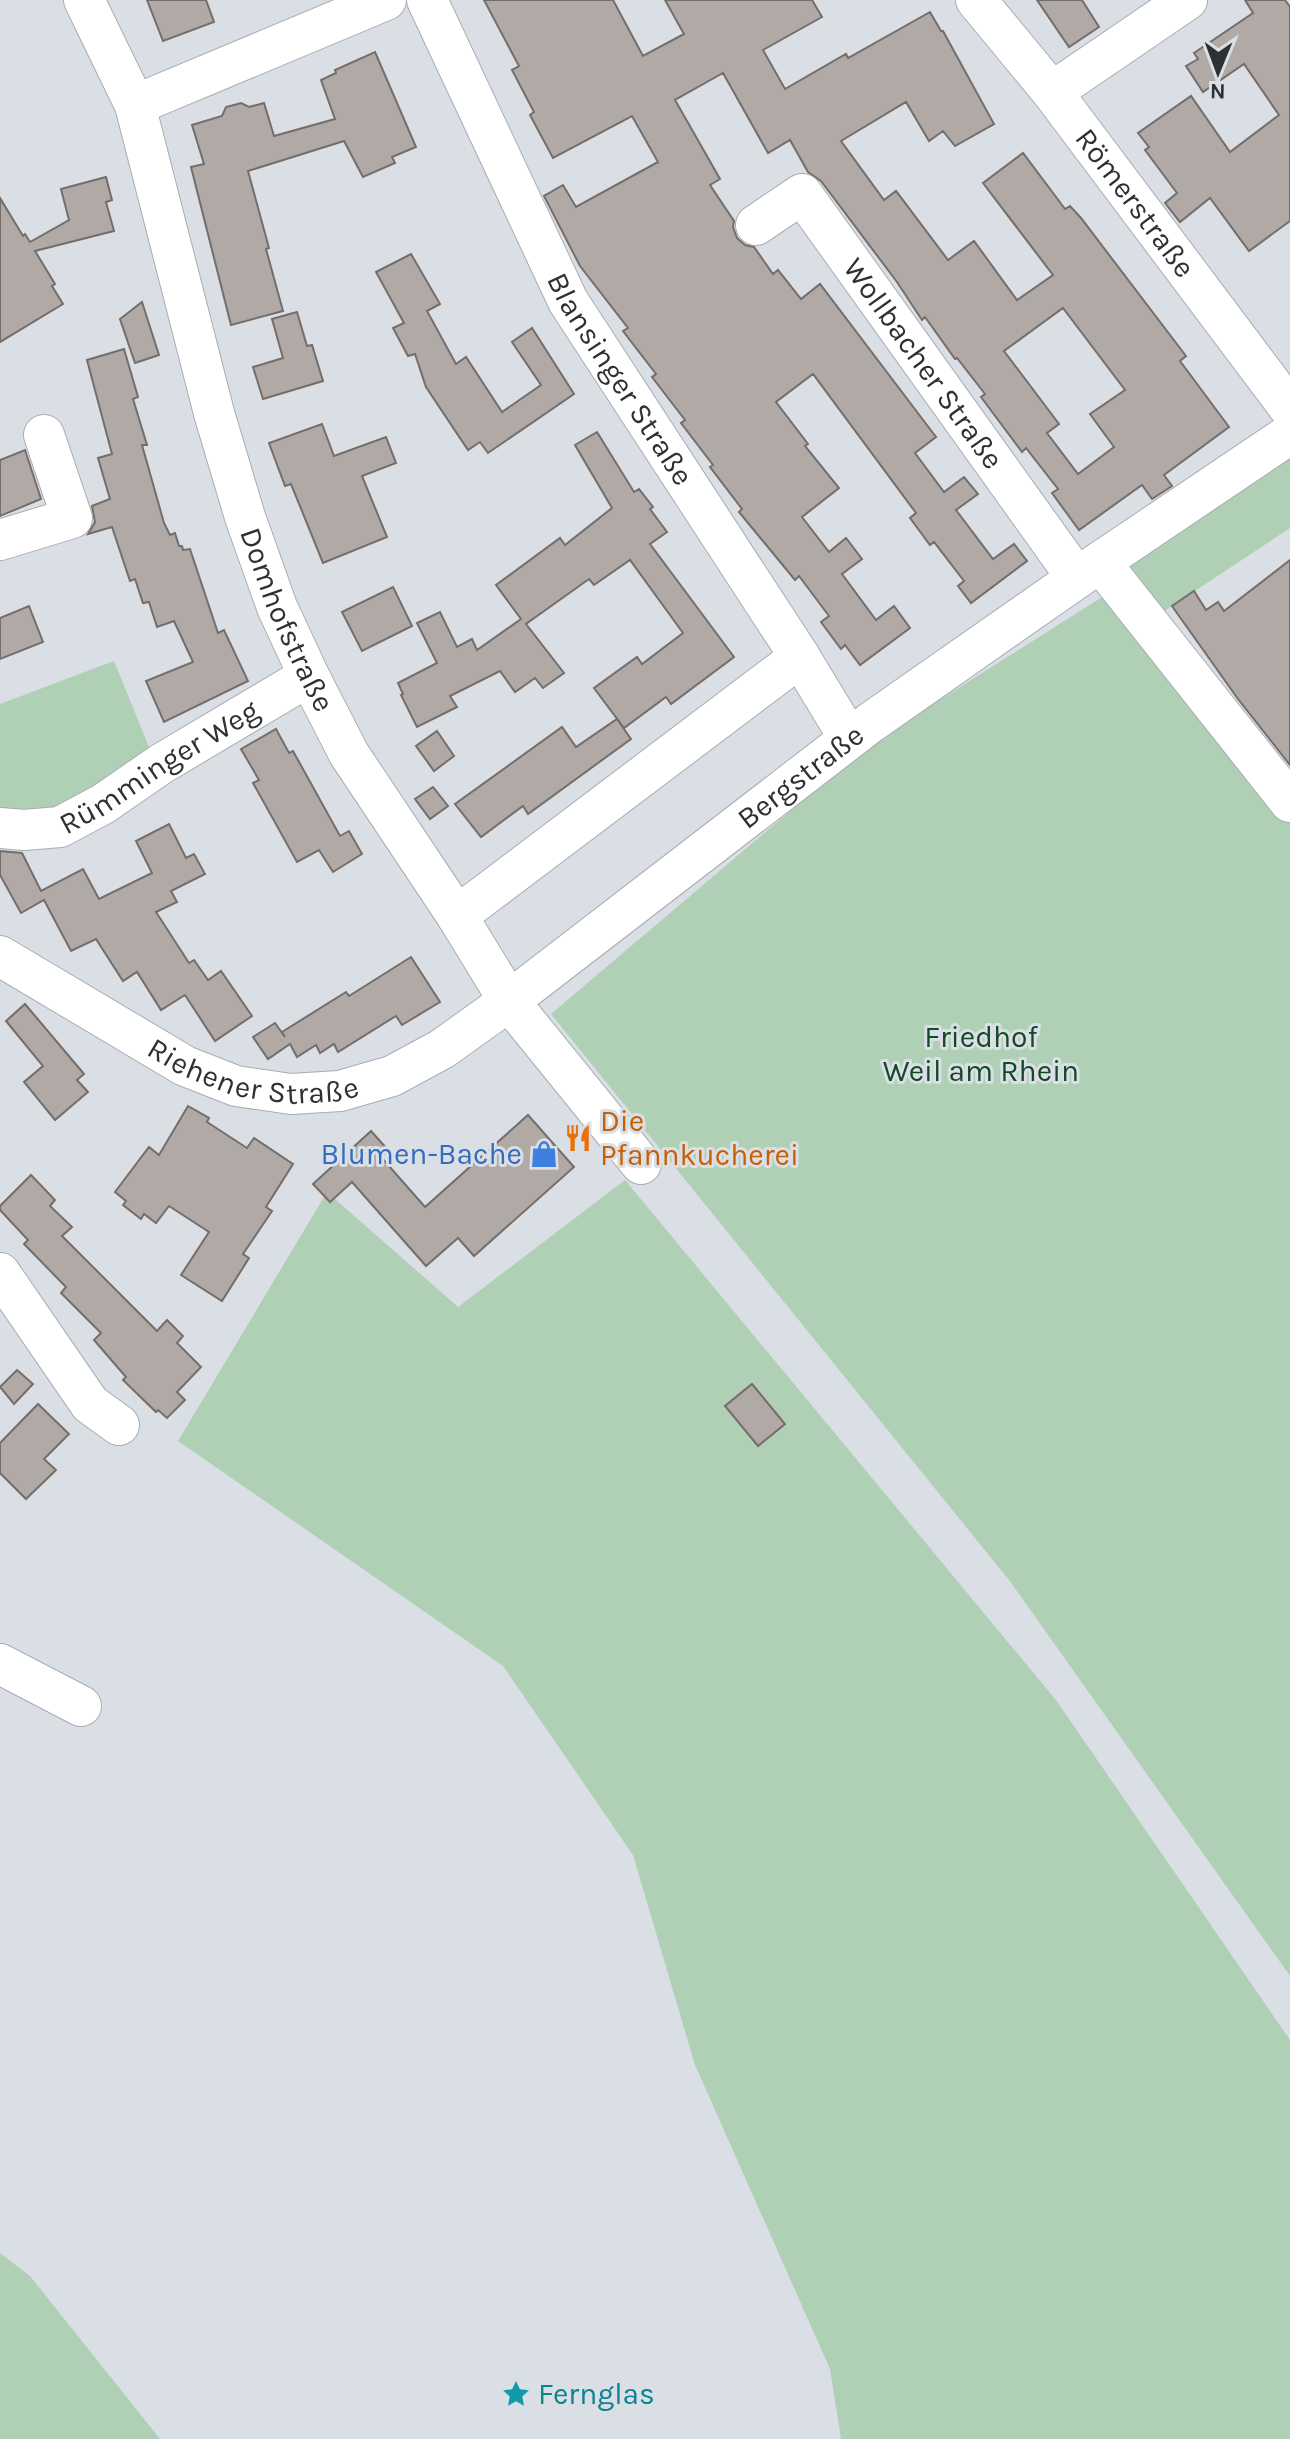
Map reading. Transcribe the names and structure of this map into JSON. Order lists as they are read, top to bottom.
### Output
{
  "streets": {
    "street": [
      "Römerstraße",
      "Wollbacher Straße",
      "Blansinger Straße",
      "Domhofstraße",
      "Rümminger Weg",
      "Bergstraße",
      "Riehener Straße"
    ]
  },
  "crossings": [
    ["Wollbacher Straße", "Bergstraße"],
    ["Blansinger Straße", "Bergstraße"],
    ["Domhofstraße", "Rümminger Weg"],
    ["Domhofstraße", "Bergstraße"],
    ["Domhofstraße", "Riehener Straße"],
    ["Bergstraße", "Riehener Straße"]
  ],
  "parks": ["Friedhof Weil am Rhein"],
  "places": {
    "restaurant": ["Die Pfannkucherei"],
    "shop": ["Blumen-Bache"],
    "place": ["Fernglas"]
  },
  "north": "bottom"
}
